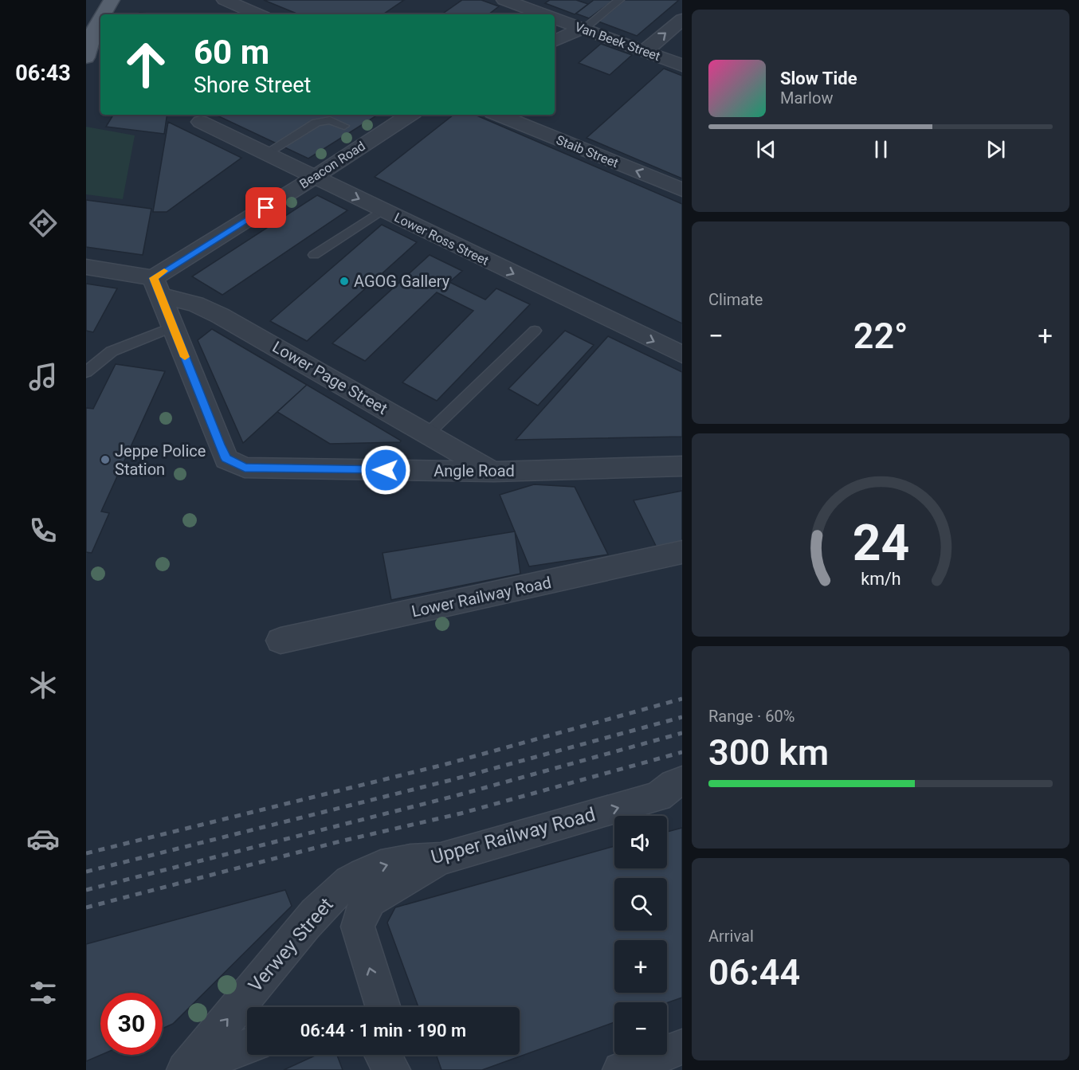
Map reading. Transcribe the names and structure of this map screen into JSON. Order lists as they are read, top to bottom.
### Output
{
  "streets": {
    "street": [
      "Van Beek Street",
      "Staib Street",
      "Beacon Road",
      "Lower Ross Street",
      "Lower Page Street",
      "Angle Road",
      "Lower Railway Road",
      "Upper Railway Road",
      "Verwey Street"
    ]
  },
  "crossings": [
    ["Beacon Road", "Lower Ross Street"],
    ["Beacon Road", "Lower Page Street"],
    ["Beacon Road", "Angle Road"],
    ["Lower Page Street", "Angle Road"],
    ["Upper Railway Road", "Verwey Street"]
  ],
  "one_way": [
    "Staib Street",
    "Lower Ross Street",
    "Upper Railway Road",
    "Verwey Street"
  ],
  "places": ["AGOG Gallery", "Jeppe Police Station"],
  "page": {
    "tabs": "06:43",
    "turn": ["60 m", "Shore Street"],
    "song": ["Slow Tide", "Marlow"],
    "tile": [
      "Climate",
      ["Range · 60%", "300 km"],
      ["Arrival", "06:44"]
    ],
    "heat": ["−", "22°", "+"],
    "map_buttons": ["+", "−"],
    "limit": "30",
    "trip": "06:44 · 1 min · 190 m",
    "gauge": ["24", "km/h"]
  }
}
